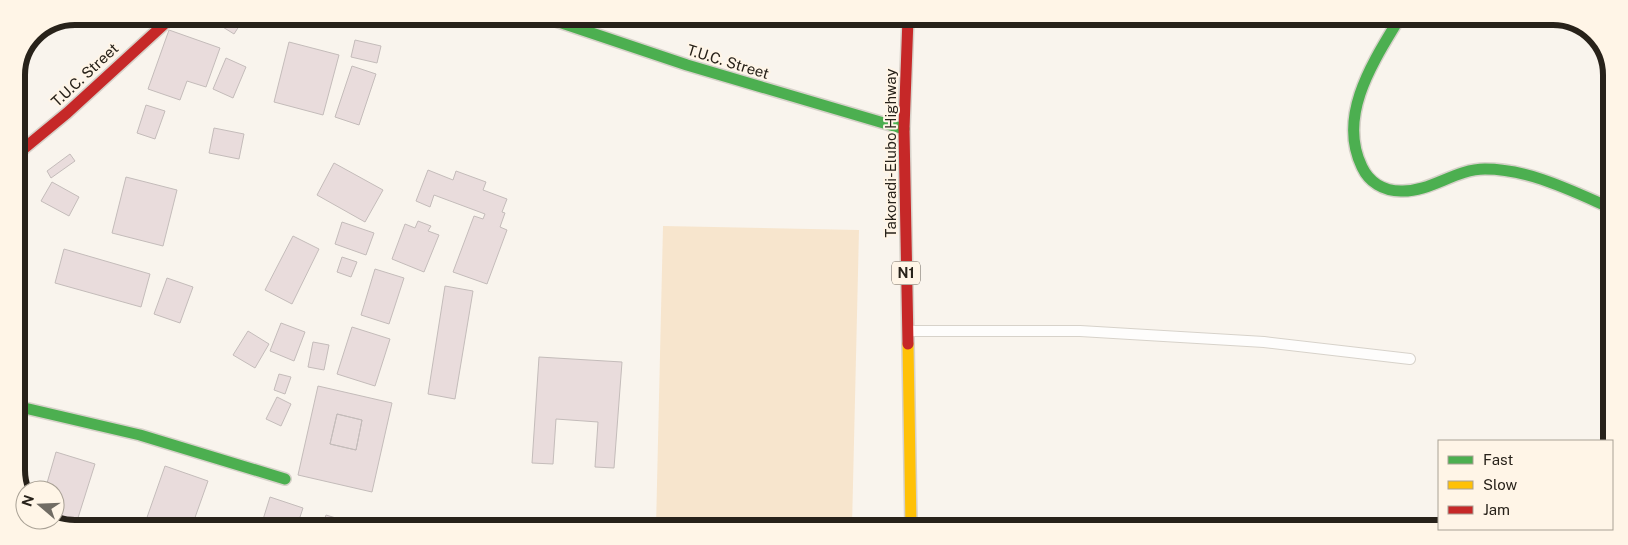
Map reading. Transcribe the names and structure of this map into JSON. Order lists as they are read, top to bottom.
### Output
{
  "streets": {
    "main road": ["T.U.C. Street", "Takoradi-Elubo Highway", "N1"]
  },
  "crossings": [
    ["T.U.C. Street", "Takoradi-Elubo Highway"]
  ],
  "legend": ["Fast", "Slow", "Jam"],
  "north": "left"
}
